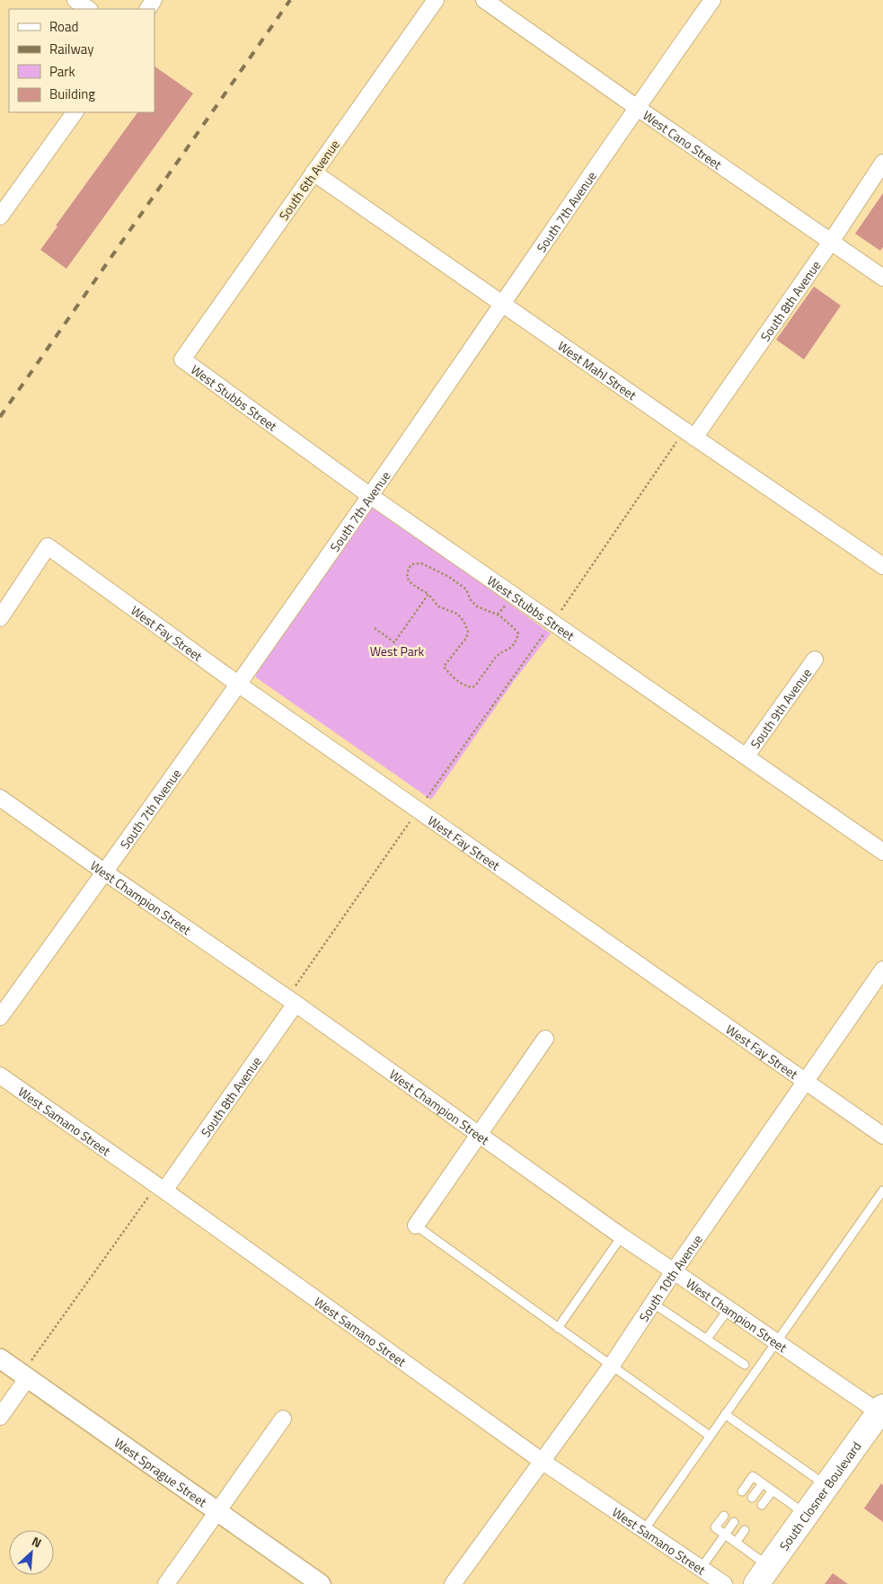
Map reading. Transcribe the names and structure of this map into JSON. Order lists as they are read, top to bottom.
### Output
{
  "streets": {
    "main road": ["South Closner Boulevard"],
    "street": [
      "West Cano Street",
      "South 6th Avenue",
      "South 7th Avenue",
      "South 8th Avenue",
      "West Mahl Street",
      "West Stubbs Street",
      "West Fay Street",
      "South 9th Avenue",
      "West Champion Street",
      "West Samano Street",
      "South 10th Avenue",
      "West Sprague Street"
    ]
  },
  "crossings": [
    ["West Cano Street", "South 7th Avenue"],
    ["West Cano Street", "South 8th Avenue"],
    ["South 6th Avenue", "West Mahl Street"],
    ["South 6th Avenue", "West Stubbs Street"],
    ["South 7th Avenue", "West Mahl Street"],
    ["South 7th Avenue", "West Stubbs Street"],
    ["South 7th Avenue", "West Fay Street"],
    ["South 7th Avenue", "West Champion Street"],
    ["South 8th Avenue", "West Mahl Street"],
    ["South 8th Avenue", "West Champion Street"],
    ["South 8th Avenue", "West Samano Street"],
    ["West Stubbs Street", "South 9th Avenue"],
    ["West Fay Street", "South 10th Avenue"],
    ["West Champion Street", "South 10th Avenue"],
    ["West Champion Street", "South Closner Boulevard"],
    ["West Samano Street", "South 10th Avenue"]
  ],
  "parks": ["West Park"],
  "legend": [
    "Road",
    "Railway",
    "Park",
    "Building"
  ],
  "north": "top right"
}
